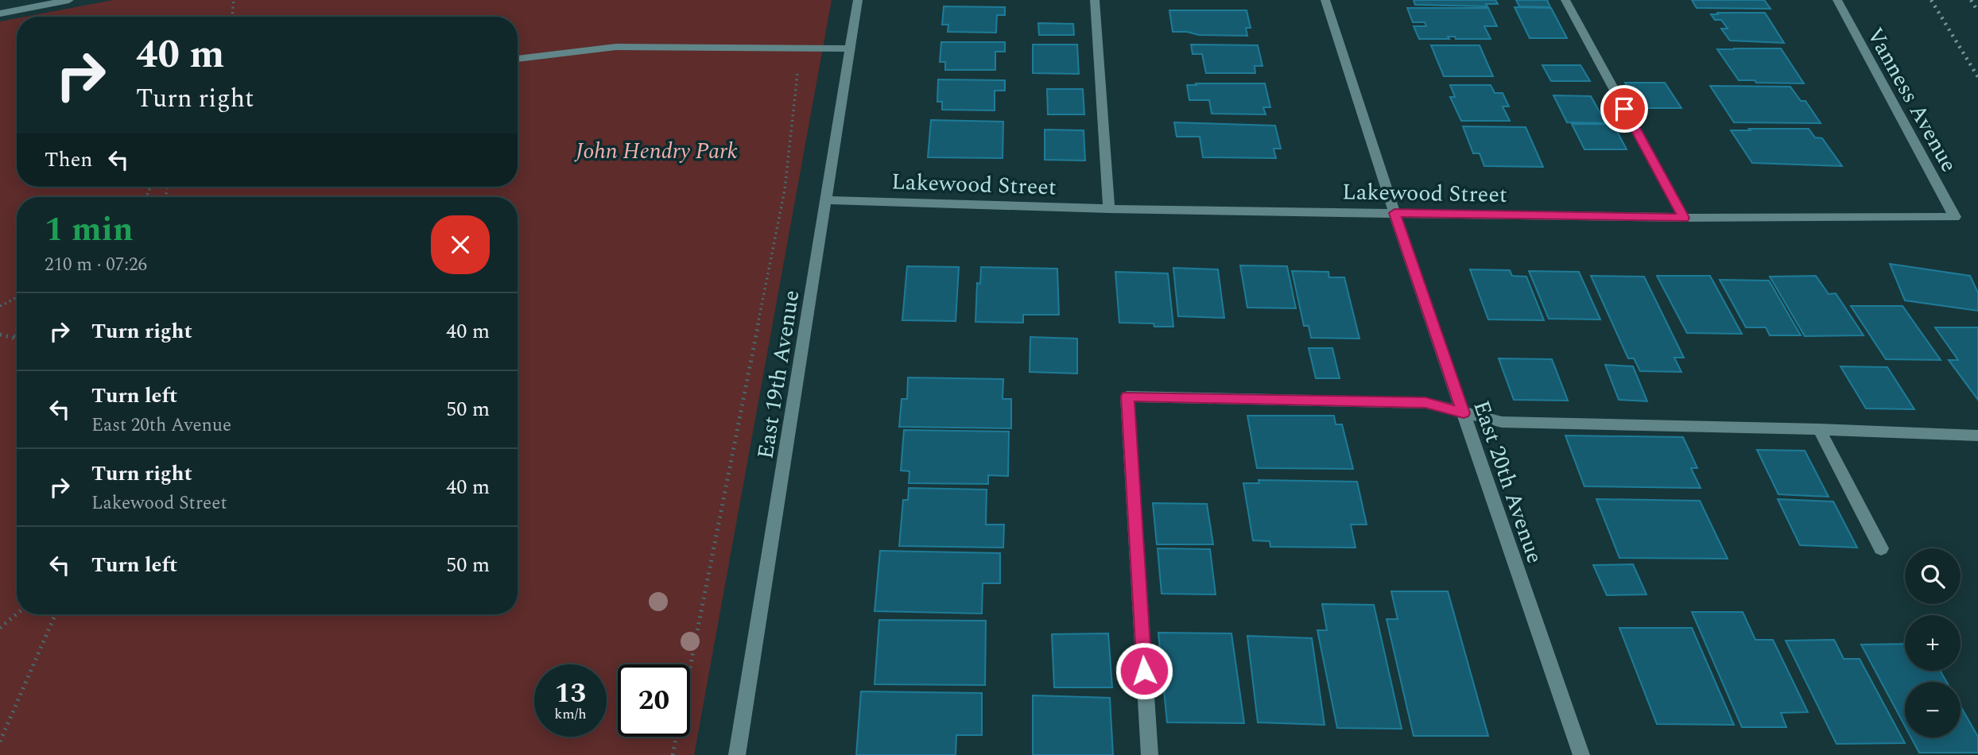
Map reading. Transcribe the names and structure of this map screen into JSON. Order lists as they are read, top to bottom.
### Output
{
  "streets": {
    "street": [
      "Vanness Avenue",
      "Lakewood Street",
      "East 19th Avenue",
      "East 20th Avenue"
    ]
  },
  "crossings": [
    ["Vanness Avenue", "Lakewood Street"],
    ["Lakewood Street", "East 19th Avenue"],
    ["Lakewood Street", "East 20th Avenue"]
  ],
  "parks": ["John Hendry Park"],
  "page": {
    "turn": ["40 m", "Turn right"],
    "then": "Then",
    "heading": ["1 min", "210 m · 07:26"],
    "list": [
      {
        "name": "Turn right",
        "value": "40 m"
      },
      {
        "name": "Turn left",
        "note": "East 20th Avenue",
        "value": "50 m"
      },
      {
        "name": "Turn right",
        "note": "Lakewood Street",
        "value": "40 m"
      },
      {
        "name": "Turn left",
        "value": "50 m"
      }
    ],
    "map_buttons": ["+", "−"],
    "speed": "13 km/h",
    "limit": "20"
  }
}
